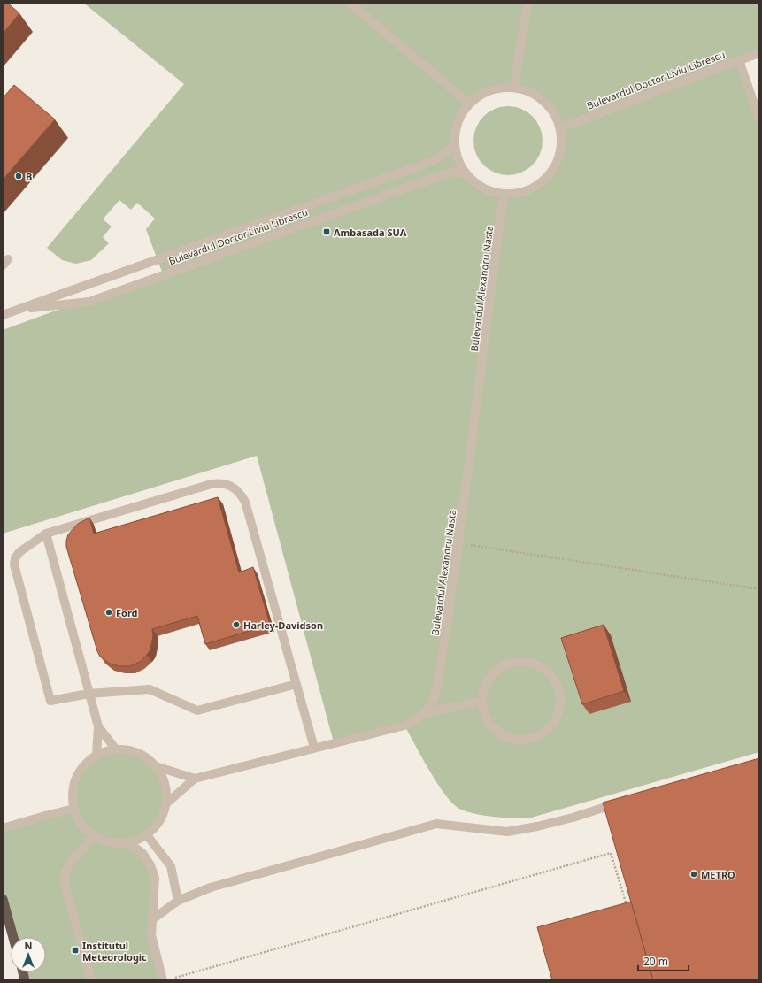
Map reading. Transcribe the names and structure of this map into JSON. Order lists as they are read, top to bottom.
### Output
{
  "streets": {
    "street": ["Bulevardul Doctor Liviu Librescu", "Bulevardul Alexandru Nasta"]
  },
  "crossings": [
    ["Bulevardul Doctor Liviu Librescu", "Bulevardul Alexandru Nasta"]
  ],
  "places": {
    "other": [
      "B",
      "Ford",
      "Harley-Davidson",
      "METRO"
    ],
    "transit": ["Ambasada SUA", "Institutul Meteorologic"]
  },
  "scale_bar": "20 m",
  "north": "top"
}
